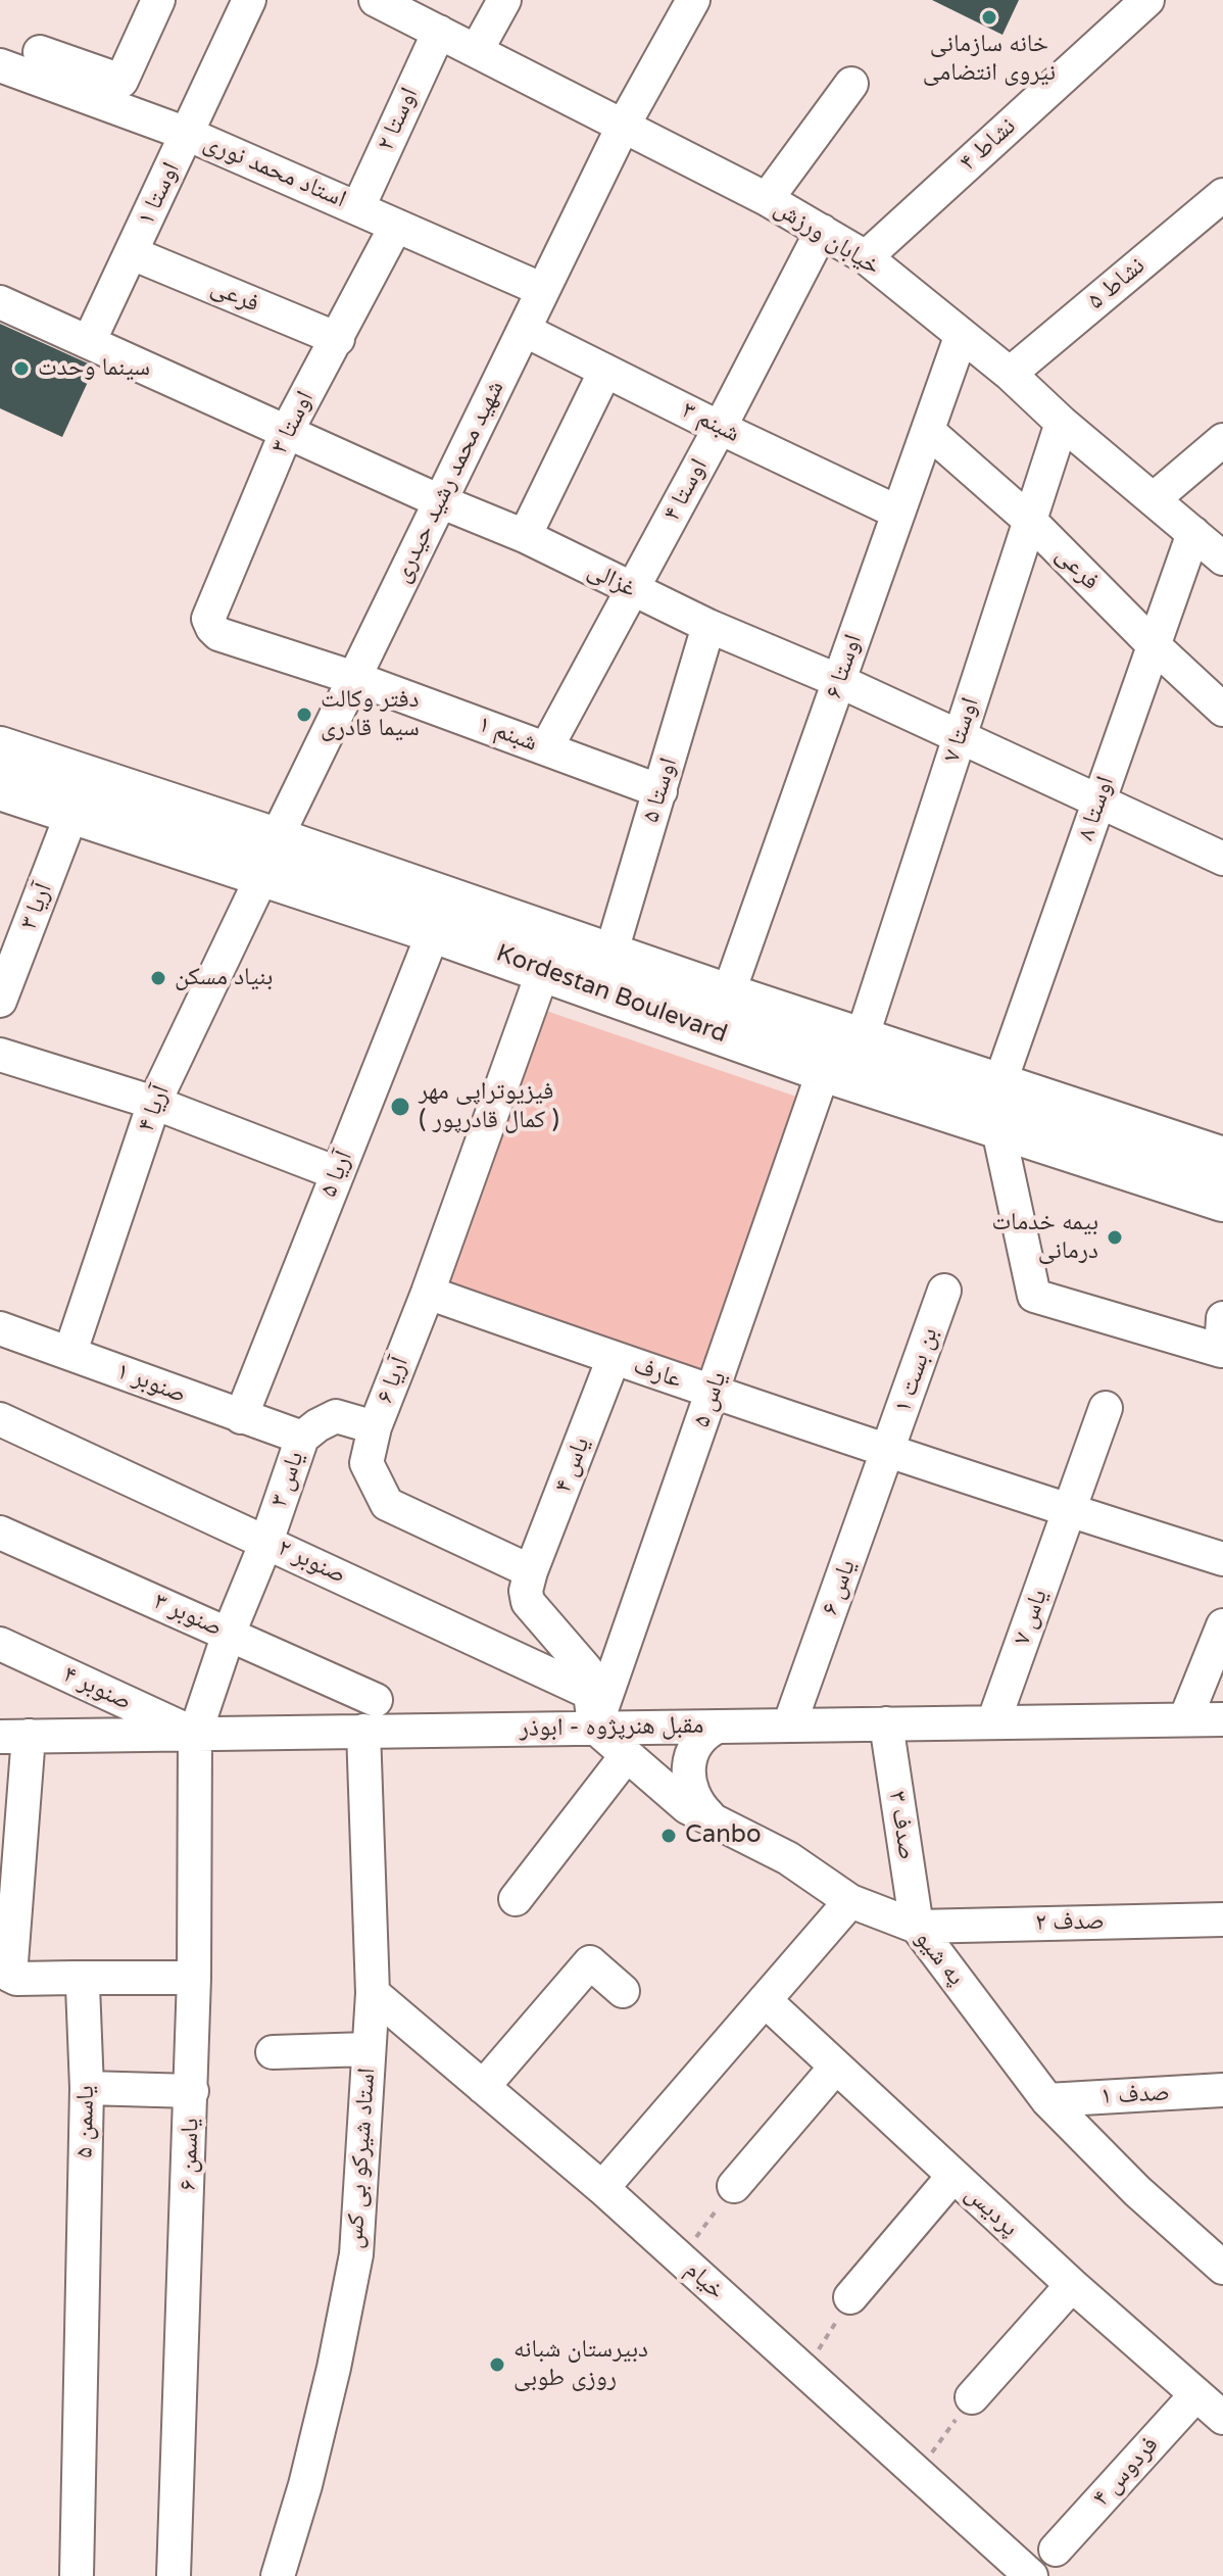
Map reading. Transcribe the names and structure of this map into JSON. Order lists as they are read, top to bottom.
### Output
{
  "streets": {
    "main road": ["Kordestan Boulevard"],
    "street": [
      "اوستا ۲",
      "نشاط ۴",
      "استاد محمد نوری",
      "اوستا ۱",
      "خیابان ورزش",
      "نشاط ۵",
      "فرعی",
      "اوستا ۳",
      "شبنم ۳",
      "شهید محمد رشید حیدری",
      "اوستا ۴",
      "غزالی",
      "اوستا ۶",
      "اوستا ۷",
      "شبنم ۱",
      "اوستا ۵",
      "اوستا ۸",
      "آریا ۳",
      "آریا ۴",
      "آریا ۵",
      "بن بست ۱",
      "عارف",
      "آریا ۶",
      "صنوبر ۱",
      "یاس ۵",
      "یاس ۴",
      "یاس ۳",
      "صنوبر ۲",
      "یاس ۶",
      "صنوبر ۳",
      "یاس ۷",
      "صنوبر ۴",
      "مقبل هنرپژوه - ابوذر",
      "صدف ۳",
      "صدف ۲",
      "په شیو",
      "صدف ۱",
      "یاسمن ۵",
      "یاسمن ۶",
      "استاد شیرکو بی کس",
      "پردیس",
      "خیام",
      "فردوس ۴"
    ]
  },
  "crossings": [
    ["اوستا ۲", "استاد محمد نوری"],
    ["اوستا ۲", "خیابان ورزش"],
    ["نشاط ۴", "خیابان ورزش"],
    ["استاد محمد نوری", "اوستا ۱"],
    ["استاد محمد نوری", "اوستا ۳"],
    ["استاد محمد نوری", "شهید محمد رشید حیدری"],
    ["اوستا ۱", "فرعی"],
    ["اوستا ۱", "غزالی"],
    ["خیابان ورزش", "نشاط ۵"],
    ["خیابان ورزش", "شهید محمد رشید حیدری"],
    ["خیابان ورزش", "اوستا ۴"],
    ["خیابان ورزش", "اوستا ۶"],
    ["خیابان ورزش", "اوستا ۷"],
    ["خیابان ورزش", "اوستا ۸"],
    ["فرعی", "اوستا ۳"],
    ["فرعی", "اوستا ۶"],
    ["فرعی", "اوستا ۷"],
    ["فرعی", "اوستا ۸"],
    ["اوستا ۳", "غزالی"],
    ["اوستا ۳", "شبنم ۱"],
    ["شبنم ۳", "شهید محمد رشید حیدری"],
    ["شبنم ۳", "اوستا ۴"],
    ["شبنم ۳", "اوستا ۶"],
    ["شهید محمد رشید حیدری", "غزالی"],
    ["شهید محمد رشید حیدری", "شبنم ۱"],
    ["شهید محمد رشید حیدری", "Kordestan Boulevard"],
    ["شهید محمد رشید حیدری", "آریا ۴"],
    ["اوستا ۴", "غزالی"],
    ["اوستا ۴", "شبنم ۱"],
    ["غزالی", "اوستا ۶"],
    ["غزالی", "اوستا ۷"],
    ["غزالی", "اوستا ۵"],
    ["غزالی", "اوستا ۸"],
    ["اوستا ۶", "Kordestan Boulevard"],
    ["اوستا ۷", "Kordestan Boulevard"],
    ["شبنم ۱", "اوستا ۵"],
    ["اوستا ۵", "Kordestan Boulevard"],
    ["اوستا ۸", "Kordestan Boulevard"],
    ["آریا ۳", "Kordestan Boulevard"],
    ["Kordestan Boulevard", "آریا ۴"],
    ["Kordestan Boulevard", "آریا ۵"],
    ["Kordestan Boulevard", "آریا ۶"],
    ["Kordestan Boulevard", "یاس ۵"],
    ["آریا ۴", "صنوبر ۱"],
    ["آریا ۵", "صنوبر ۱"],
    ["بن بست ۱", "عارف"],
    ["بن بست ۱", "یاس ۶"],
    ["عارف", "آریا ۶"],
    ["عارف", "یاس ۵"],
    ["عارف", "یاس ۴"],
    ["عارف", "یاس ۶"],
    ["عارف", "یاس ۷"],
    ["آریا ۶", "یاس ۴"],
    ["آریا ۶", "یاس ۳"],
    ["صنوبر ۱", "یاس ۳"],
    ["یاس ۵", "مقبل هنرپژوه - ابوذر"],
    ["یاس ۵", "په شیو"],
    ["یاس ۳", "صنوبر ۲"],
    ["یاس ۳", "صنوبر ۳"],
    ["یاس ۳", "صنوبر ۴"],
    ["یاس ۳", "مقبل هنرپژوه - ابوذر"],
    ["یاس ۳", "یاسمن ۶"],
    ["یاس ۶", "مقبل هنرپژوه - ابوذر"],
    ["یاس ۷", "مقبل هنرپژوه - ابوذر"],
    ["صنوبر ۴", "مقبل هنرپژوه - ابوذر"],
    ["صنوبر ۴", "یاسمن ۶"],
    ["مقبل هنرپژوه - ابوذر", "صدف ۳"],
    ["مقبل هنرپژوه - ابوذر", "په شیو"],
    ["مقبل هنرپژوه - ابوذر", "یاسمن ۶"],
    ["مقبل هنرپژوه - ابوذر", "استاد شیرکو بی کس"],
    ["صدف ۳", "صدف ۲"],
    ["صدف ۳", "په شیو"],
    ["صدف ۲", "په شیو"],
    ["په شیو", "صدف ۱"],
    ["استاد شیرکو بی کس", "خیام"],
    ["پردیس", "فردوس ۴"]
  ],
  "places": [
    "خانه سازمانی نیروی انتضامی",
    "سینما وحدت",
    "دفتر وکالت سیما قادری",
    "بنیاد مسکن",
    "فیزیوتراپی مهر ( کمال قادرپور )",
    "بیمه خدمات درمانی",
    "Canbo",
    "دبیرستان شبانه روزی طوبی"
  ]
}
